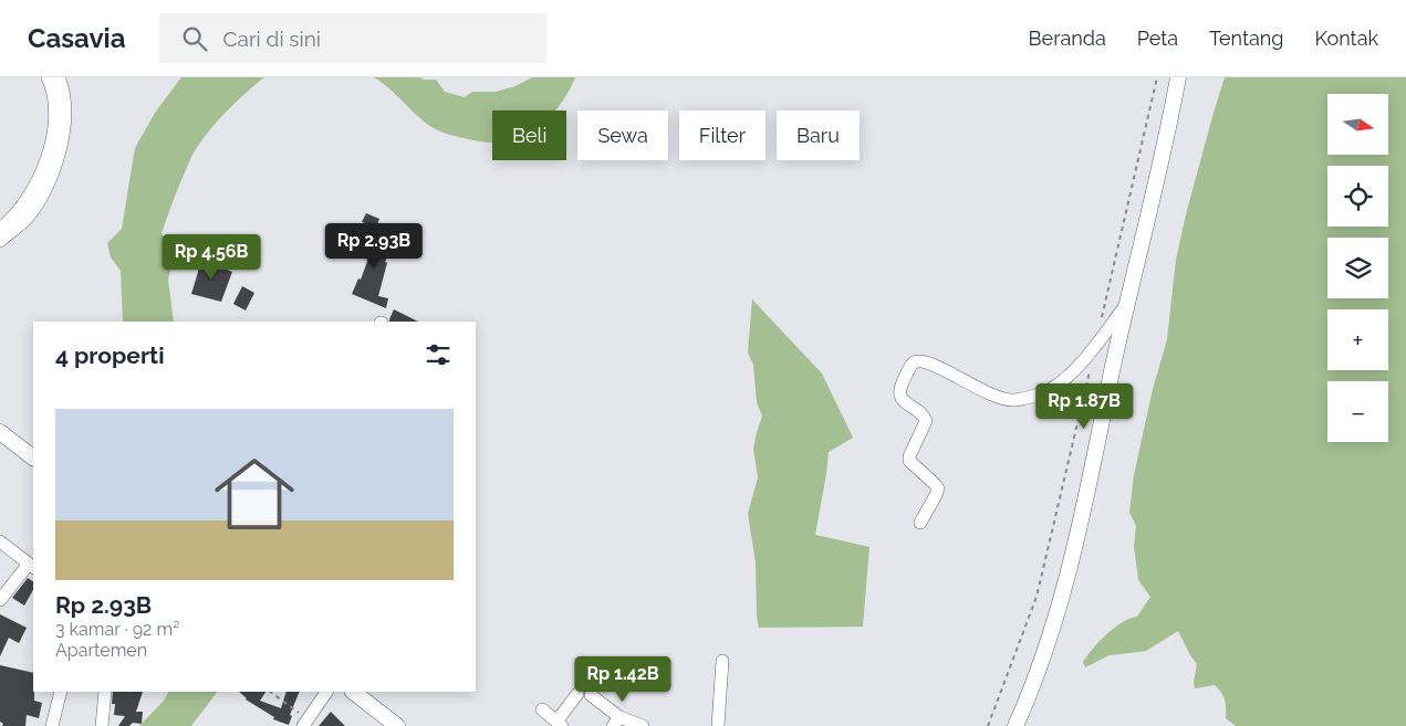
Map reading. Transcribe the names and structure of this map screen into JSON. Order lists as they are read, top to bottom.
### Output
{
  "north": "right",
  "page": {
    "header": "Casavia",
    "search": "Cari di sini",
    "nav": [
      "Beranda",
      "Peta",
      "Tentang",
      "Kontak"
    ],
    "map_buttons": ["+", "−"],
    "chip": [
      "Beli",
      "Sewa",
      "Filter",
      "Baru"
    ],
    "price": [
      "Rp 2.93B",
      "Rp 4.56B",
      "Rp 1.87B",
      "Rp 1.42B"
    ],
    "heading": "4 properti",
    "list": [
      {
        "name": "Rp 2.93B",
        "note": "3 kamar · 92 m² · Apartemen"
      }
    ]
  }
}
